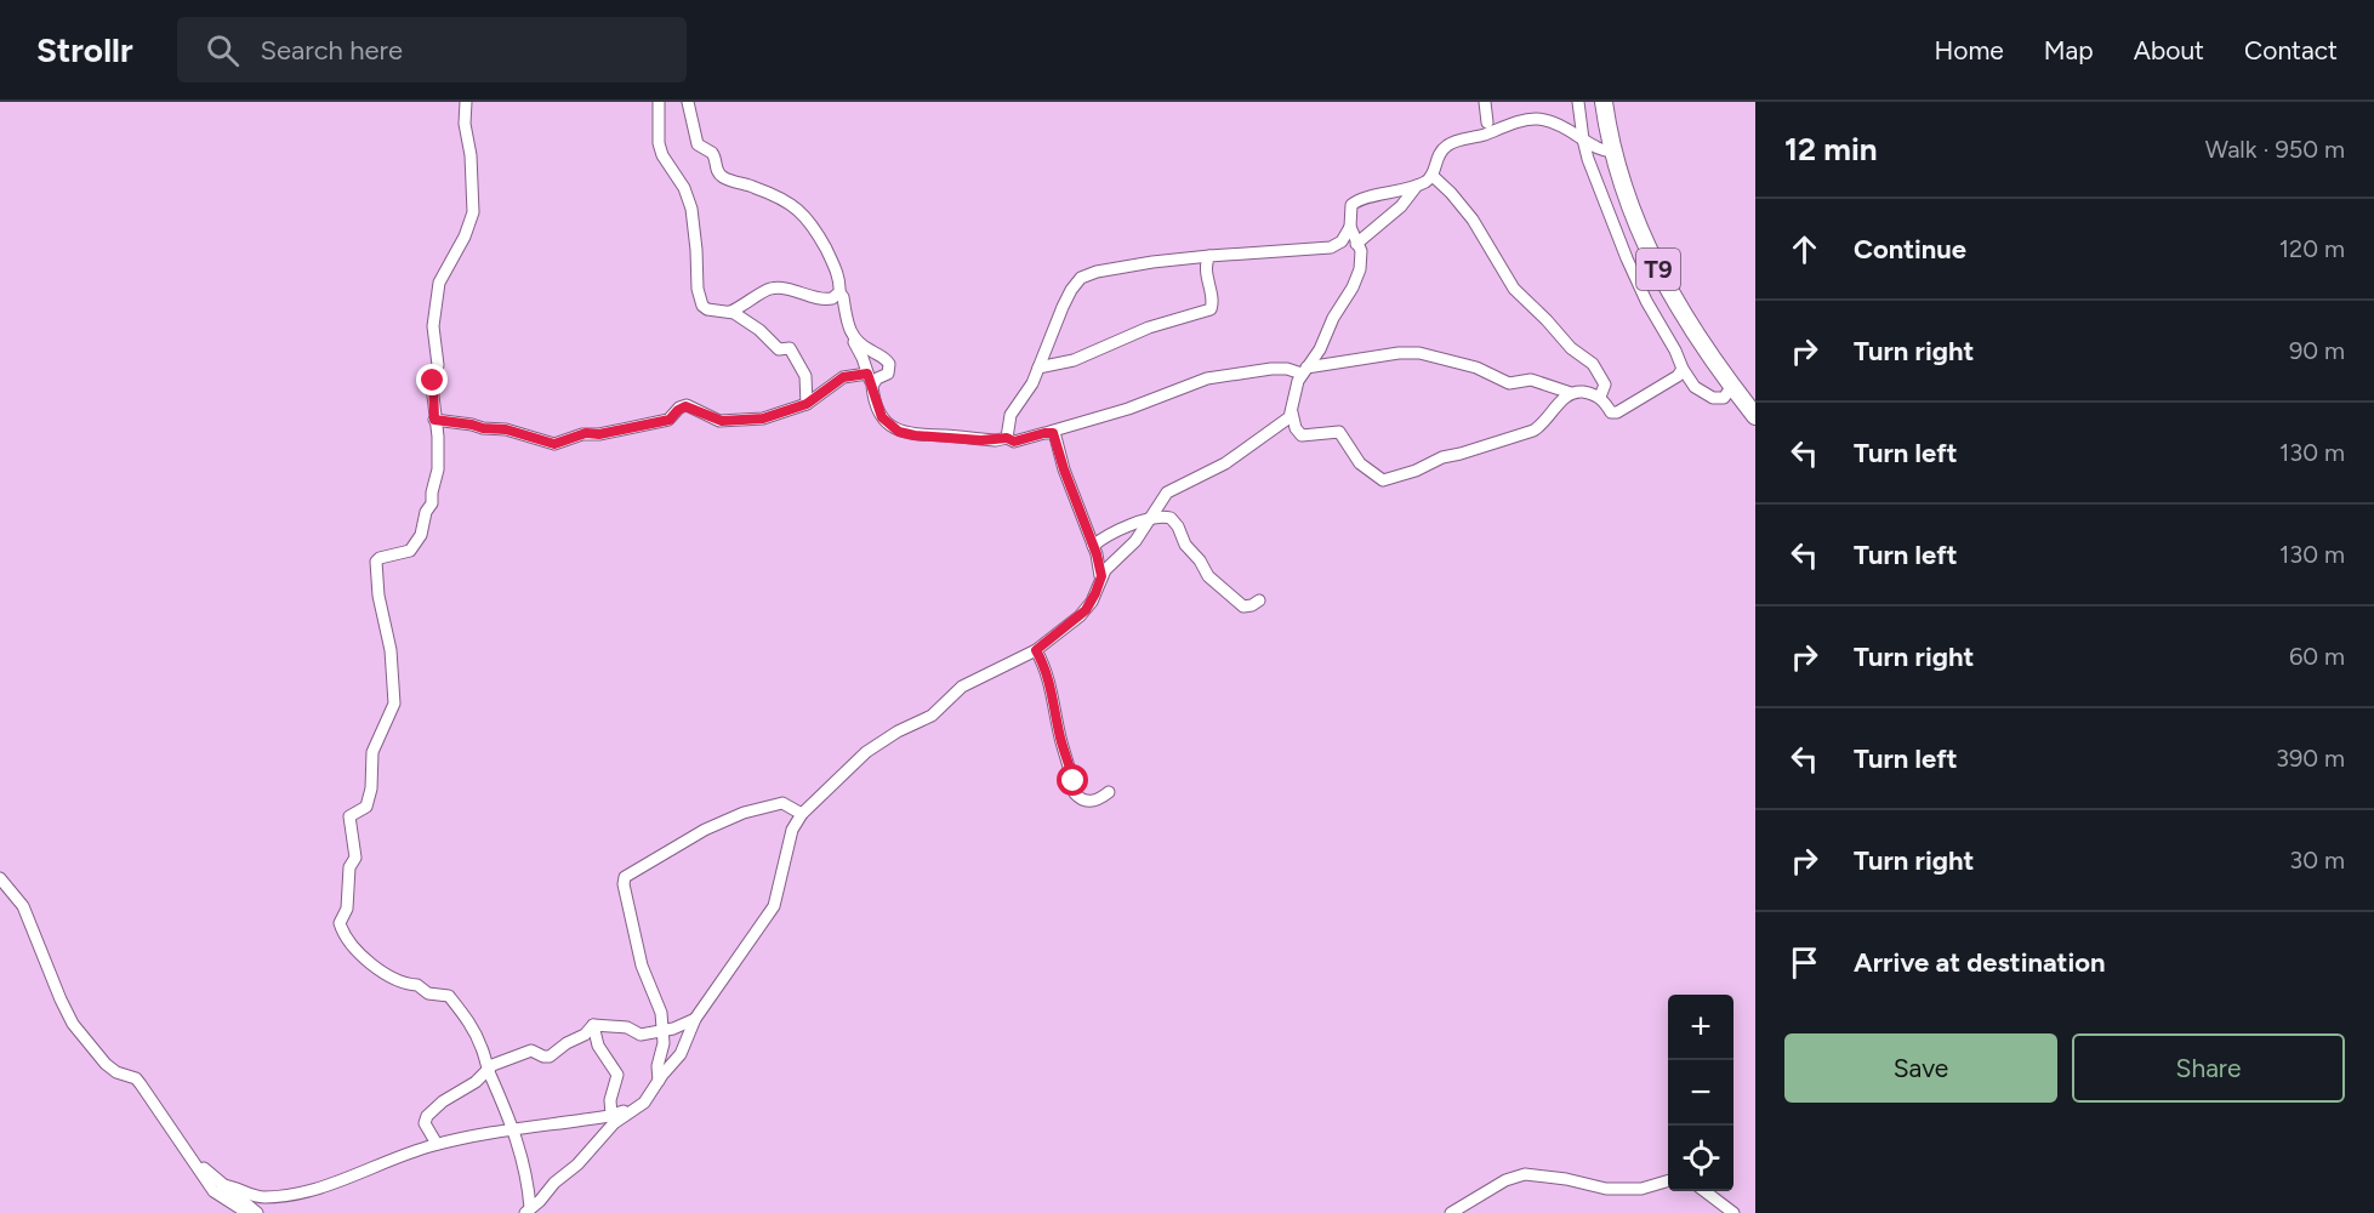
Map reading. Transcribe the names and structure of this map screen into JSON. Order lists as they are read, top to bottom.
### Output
{
  "streets": {
    "highway": ["T9"]
  },
  "page": {
    "header": "Strollr",
    "search": "Search here",
    "nav": [
      "Home",
      "Map",
      "About",
      "Contact"
    ],
    "heading": ["12 min", "Walk · 950 m"],
    "list": [
      ["Continue", "120 m"],
      ["Turn right", "90 m"],
      ["Turn left", "130 m"],
      ["Turn left", "130 m"],
      ["Turn right", "60 m"],
      ["Turn left", "390 m"],
      ["Turn right", "30 m"],
      "Arrive at destination"
    ],
    "map_buttons": ["+", "−"],
    "buttons": ["Save", "Share"]
  }
}
